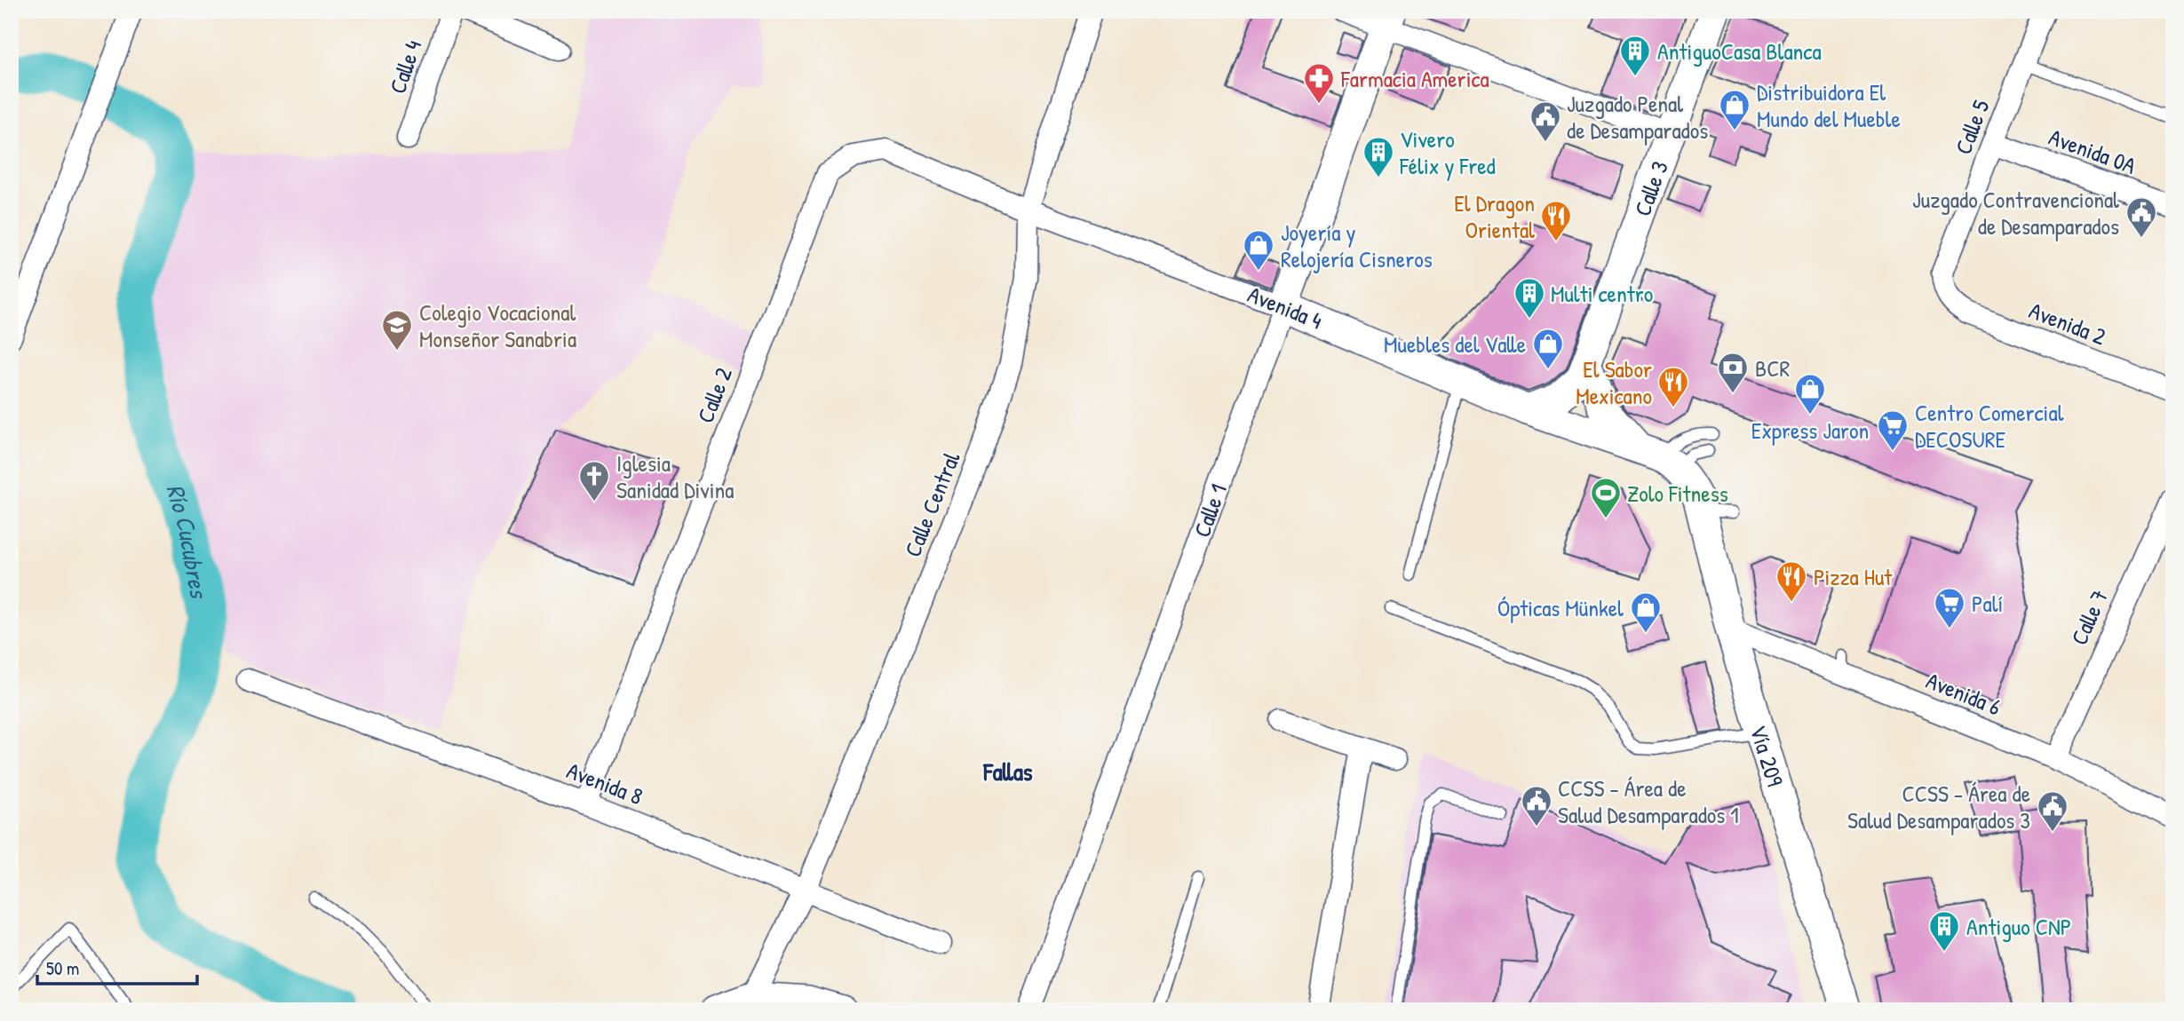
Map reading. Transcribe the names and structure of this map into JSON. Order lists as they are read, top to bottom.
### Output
{
  "streets": {
    "main road": [
      "Calle 3",
      "Avenida 4",
      "Calle 1",
      "Vía 209"
    ],
    "street": [
      "Calle 4",
      "Calle 5",
      "Avenida 0A",
      "Avenida 2",
      "Calle 2",
      "Calle Central",
      "Calle 7",
      "Avenida 6",
      "Avenida 8"
    ]
  },
  "crossings": [
    ["Calle 5", "Avenida 0A"],
    ["Calle 5", "Avenida 2"],
    ["Calle 3", "Avenida 4"],
    ["Avenida 4", "Calle 2"],
    ["Avenida 4", "Calle Central"],
    ["Avenida 4", "Calle 1"],
    ["Calle 2", "Avenida 8"],
    ["Calle Central", "Avenida 8"],
    ["Calle 7", "Avenida 6"],
    ["Avenida 6", "Vía 209"]
  ],
  "districts": ["Fallas"],
  "water": ["Río Cucubres"],
  "places": {
    "building": [
      "AntiguoCasa Blanca",
      "Vivero Félix y Fred",
      "Multi centro",
      "Antiguo CNP"
    ],
    "pharmacy": ["Farmacia America"],
    "shop": [
      "Distribuidora El Mundo del Mueble",
      "Joyería y Relojería Cisneros",
      "Muebles del Valle",
      "Express Jaron",
      "Ópticas Münkel"
    ],
    "public building": [
      "Juzgado Penal de Desamparados",
      "Juzgado Contravencional de Desamparados",
      "CCSS - Área de Salud Desamparados 1",
      "CCSS - Área de Salud Desamparados 3"
    ],
    "restaurant": ["El Dragon Oriental", "El Sabor Mexicano", "Pizza Hut"],
    "school or university": ["Colegio Vocacional Monseñor Sanabria"],
    "bank": ["BCR"],
    "supermarket": ["Centro Comercial DECOSURE", "Palí"],
    "church": ["Iglesia Sanidad Divina"],
    "sports": ["Zolo Fitness"]
  },
  "scale_bar": "50 m"
}
